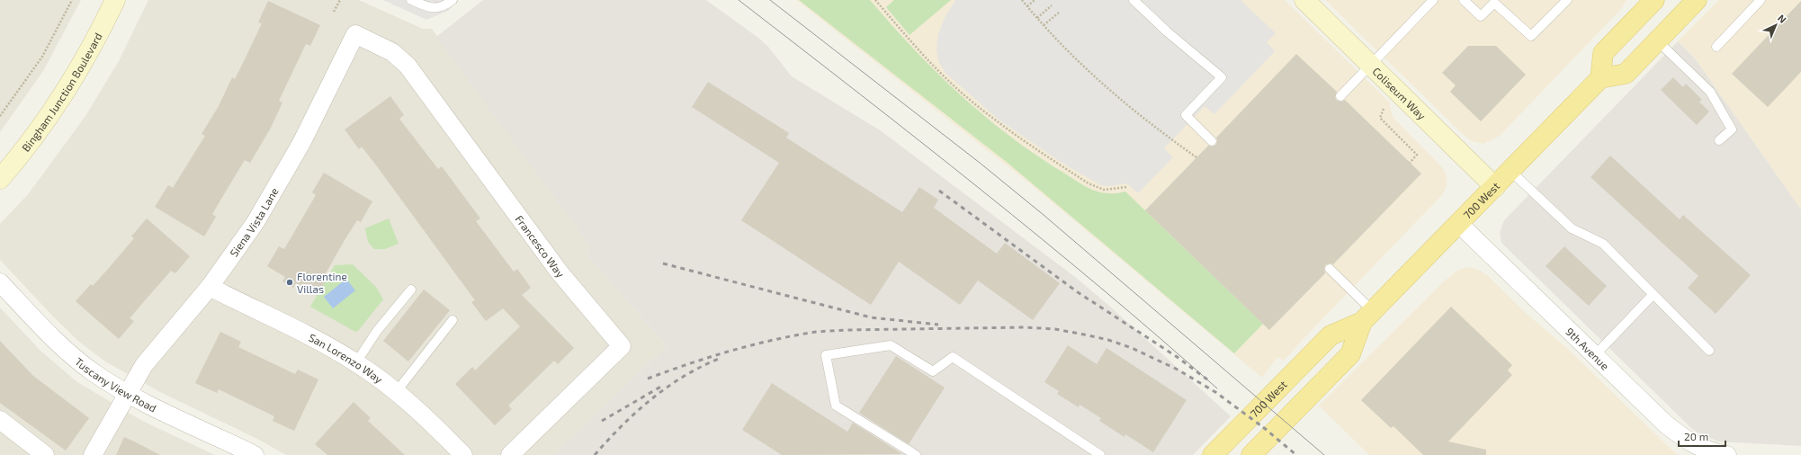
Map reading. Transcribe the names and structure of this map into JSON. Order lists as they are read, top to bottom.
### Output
{
  "streets": {
    "main road": ["700 West"],
    "street": [
      "Bingham Junction Boulevard",
      "Coliseum Way",
      "Siena Vista Lane",
      "Francesco Way",
      "9th Avenue",
      "San Lorenzo Way",
      "Tuscany View Road"
    ]
  },
  "crossings": [
    ["Coliseum Way", "700 West"],
    ["700 West", "9th Avenue"],
    ["Siena Vista Lane", "Francesco Way"],
    ["Siena Vista Lane", "San Lorenzo Way"],
    ["Siena Vista Lane", "Tuscany View Road"]
  ],
  "places": ["Florentine Villas"],
  "scale_bar": "20 m",
  "north": "top right"
}
